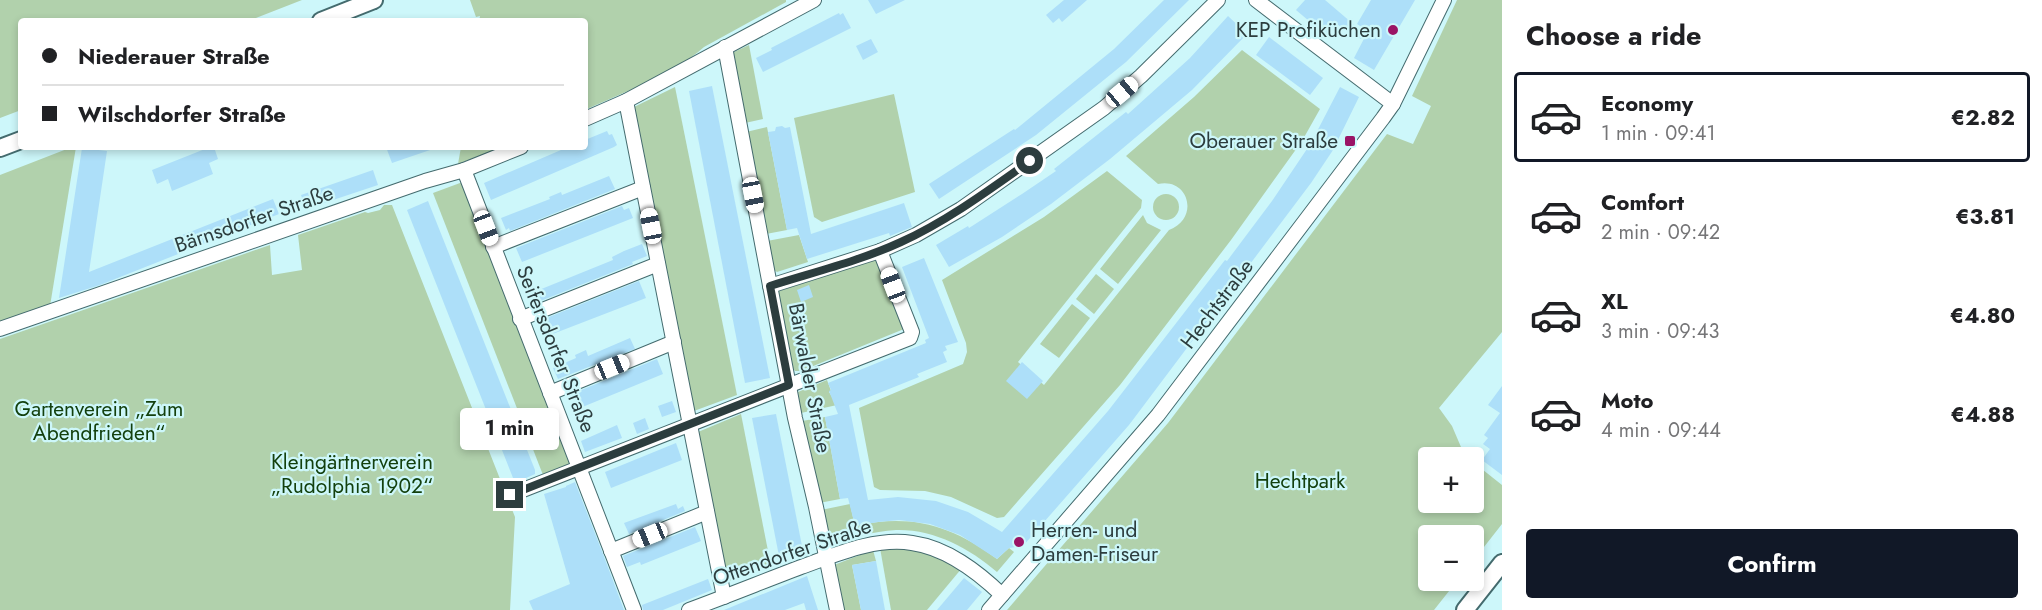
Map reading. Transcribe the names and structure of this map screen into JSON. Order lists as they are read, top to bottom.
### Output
{
  "streets": {
    "street": [
      "Bärnsdorfer Straße",
      "Hechtstraße",
      "Seifersdorfer Straße",
      "Bärwalder Straße",
      "Ottendorfer Straße"
    ]
  },
  "crossings": [
    ["Bärnsdorfer Straße", "Seifersdorfer Straße"],
    ["Hechtstraße", "Ottendorfer Straße"],
    ["Bärwalder Straße", "Ottendorfer Straße"]
  ],
  "parks": ["Gartenverein „Zum Abendfrieden“", "Kleingärtnerverein „Rudolphia 1902“", "Hechtpark"],
  "places": {
    "other": ["KEP Profiküchen", "Herren- und Damen-Friseur"],
    "transit": ["Oberauer Straße"]
  },
  "page": {
    "heading": "Choose a ride",
    "banner": ["Niederauer Straße", "Wilschdorfer Straße"],
    "list": [
      {
        "name": "Economy",
        "note": "1 min · 09:41",
        "value": "€2.82"
      },
      {
        "name": "Comfort",
        "note": "2 min · 09:42",
        "value": "€3.81"
      },
      {
        "name": "XL",
        "note": "3 min · 09:43",
        "value": "€4.80"
      },
      {
        "name": "Moto",
        "note": "4 min · 09:44",
        "value": "€4.88"
      }
    ],
    "bubble": "1 min",
    "map_buttons": ["+", "−"],
    "buttons": "Confirm"
  }
}
